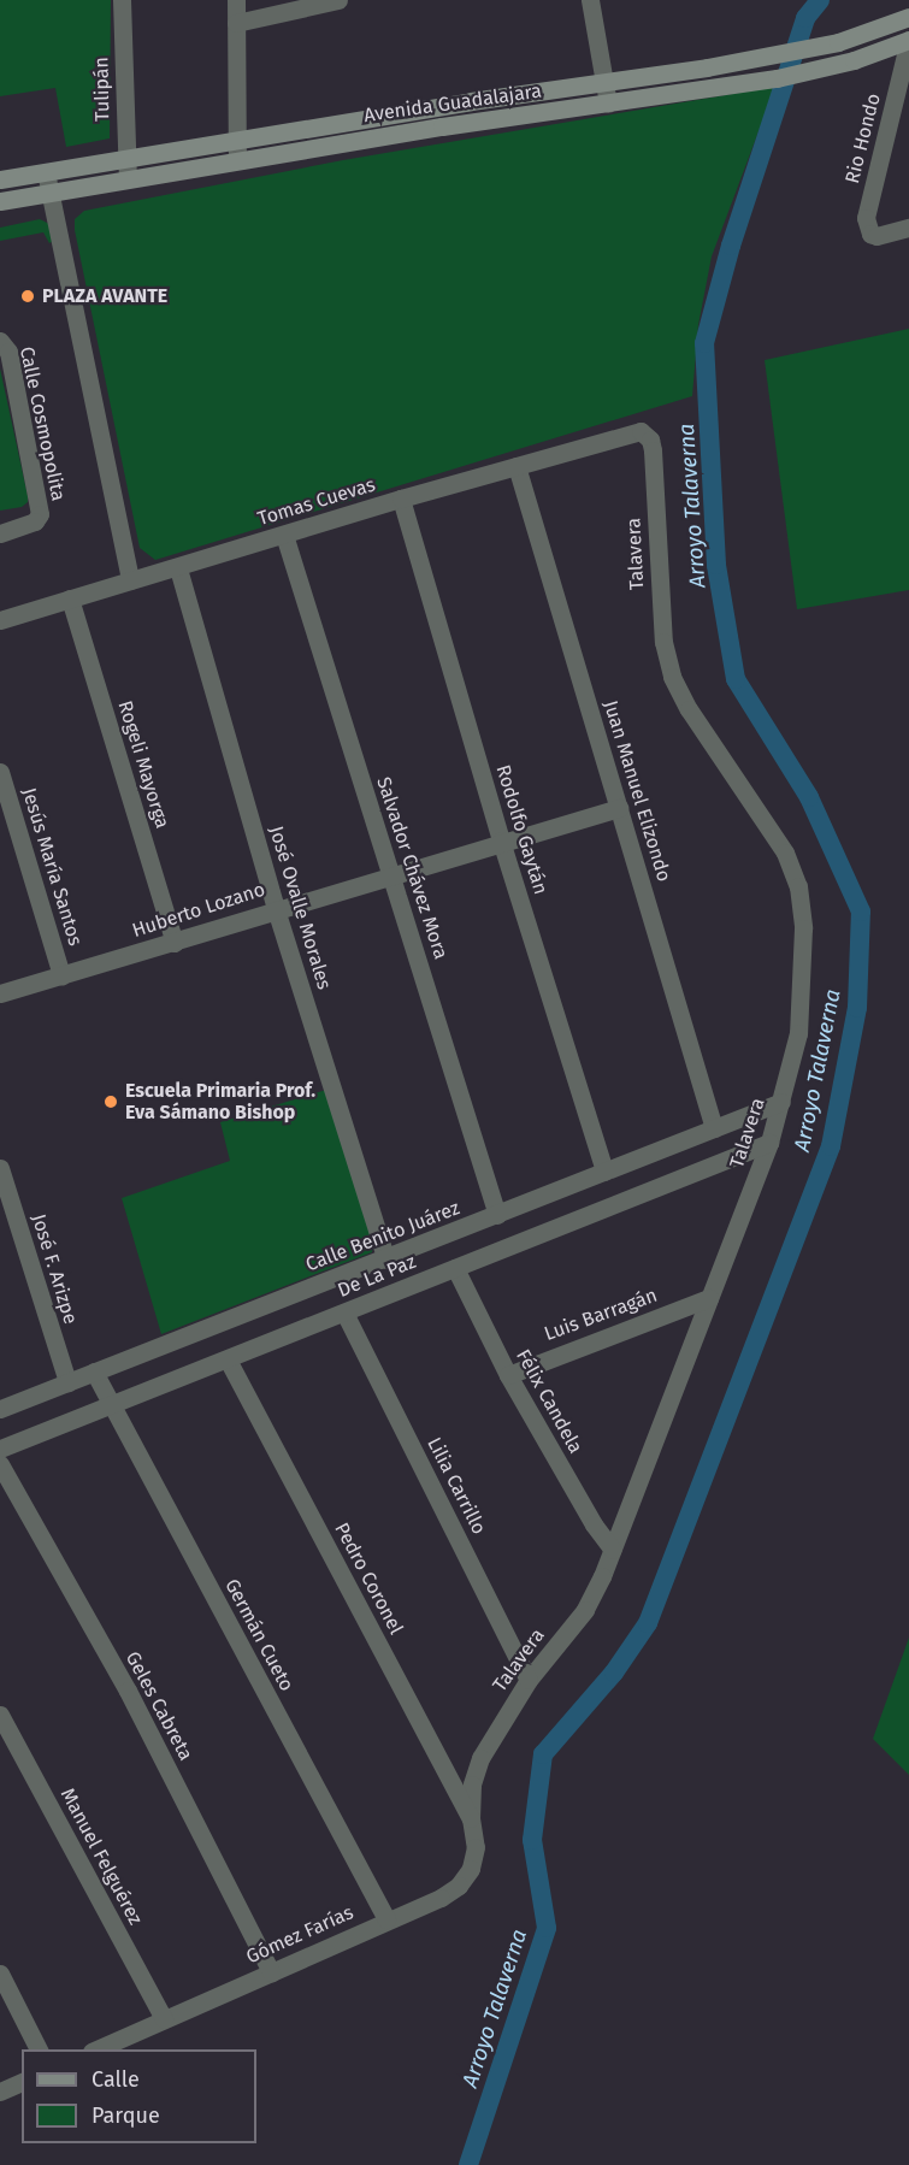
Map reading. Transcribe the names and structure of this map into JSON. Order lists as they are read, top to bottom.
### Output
{
  "streets": {
    "main road": ["Avenida Guadalajara"],
    "street": [
      "Tulipán",
      "Rio Hondo",
      "Calle Cosmopolita",
      "Tomas Cuevas",
      "Talavera",
      "Rogeli Mayorga",
      "Juan Manuel Elizondo",
      "Rodolfo Gaytán",
      "Jesús María Santos",
      "Salvador Chávez Mora",
      "José Ovalle Morales",
      "Huberto Lozano",
      "Calle Benito Juárez",
      "José F. Arizpe",
      "De La Paz",
      "Luis Barragán",
      "Félix Candela",
      "Lilia Carrillo",
      "Pedro Coronel",
      "Germán Cueto",
      "Geles Cabreta",
      "Manuel Felguérez",
      "Gómez Farías"
    ]
  },
  "crossings": [
    ["Tulipán", "Avenida Guadalajara"],
    ["Avenida Guadalajara", "Rio Hondo"],
    ["Tomas Cuevas", "Talavera"],
    ["Tomas Cuevas", "Rogeli Mayorga"],
    ["Tomas Cuevas", "Juan Manuel Elizondo"],
    ["Tomas Cuevas", "Rodolfo Gaytán"],
    ["Tomas Cuevas", "Salvador Chávez Mora"],
    ["Tomas Cuevas", "José Ovalle Morales"],
    ["Talavera", "Calle Benito Juárez"],
    ["Talavera", "De La Paz"],
    ["Talavera", "Luis Barragán"],
    ["Talavera", "Félix Candela"],
    ["Talavera", "Lilia Carrillo"],
    ["Talavera", "Pedro Coronel"],
    ["Talavera", "Gómez Farías"],
    ["Rogeli Mayorga", "Huberto Lozano"],
    ["Juan Manuel Elizondo", "Huberto Lozano"],
    ["Juan Manuel Elizondo", "Calle Benito Juárez"],
    ["Rodolfo Gaytán", "Huberto Lozano"],
    ["Rodolfo Gaytán", "Calle Benito Juárez"],
    ["Jesús María Santos", "Huberto Lozano"],
    ["Salvador Chávez Mora", "Huberto Lozano"],
    ["Salvador Chávez Mora", "Calle Benito Juárez"],
    ["José Ovalle Morales", "Huberto Lozano"],
    ["José Ovalle Morales", "Calle Benito Juárez"],
    ["Calle Benito Juárez", "José F. Arizpe"],
    ["Calle Benito Juárez", "Germán Cueto"],
    ["De La Paz", "Félix Candela"],
    ["De La Paz", "Lilia Carrillo"],
    ["De La Paz", "Pedro Coronel"],
    ["De La Paz", "Germán Cueto"],
    ["Luis Barragán", "Félix Candela"],
    ["Pedro Coronel", "Gómez Farías"],
    ["Germán Cueto", "Gómez Farías"],
    ["Geles Cabreta", "Gómez Farías"],
    ["Manuel Felguérez", "Gómez Farías"]
  ],
  "water": ["Arroyo Talaverna"],
  "places": ["PLAZA AVANTE", "Escuela Primaria Prof. Eva Sámano Bishop"],
  "legend": ["Calle", "Parque"]
}
